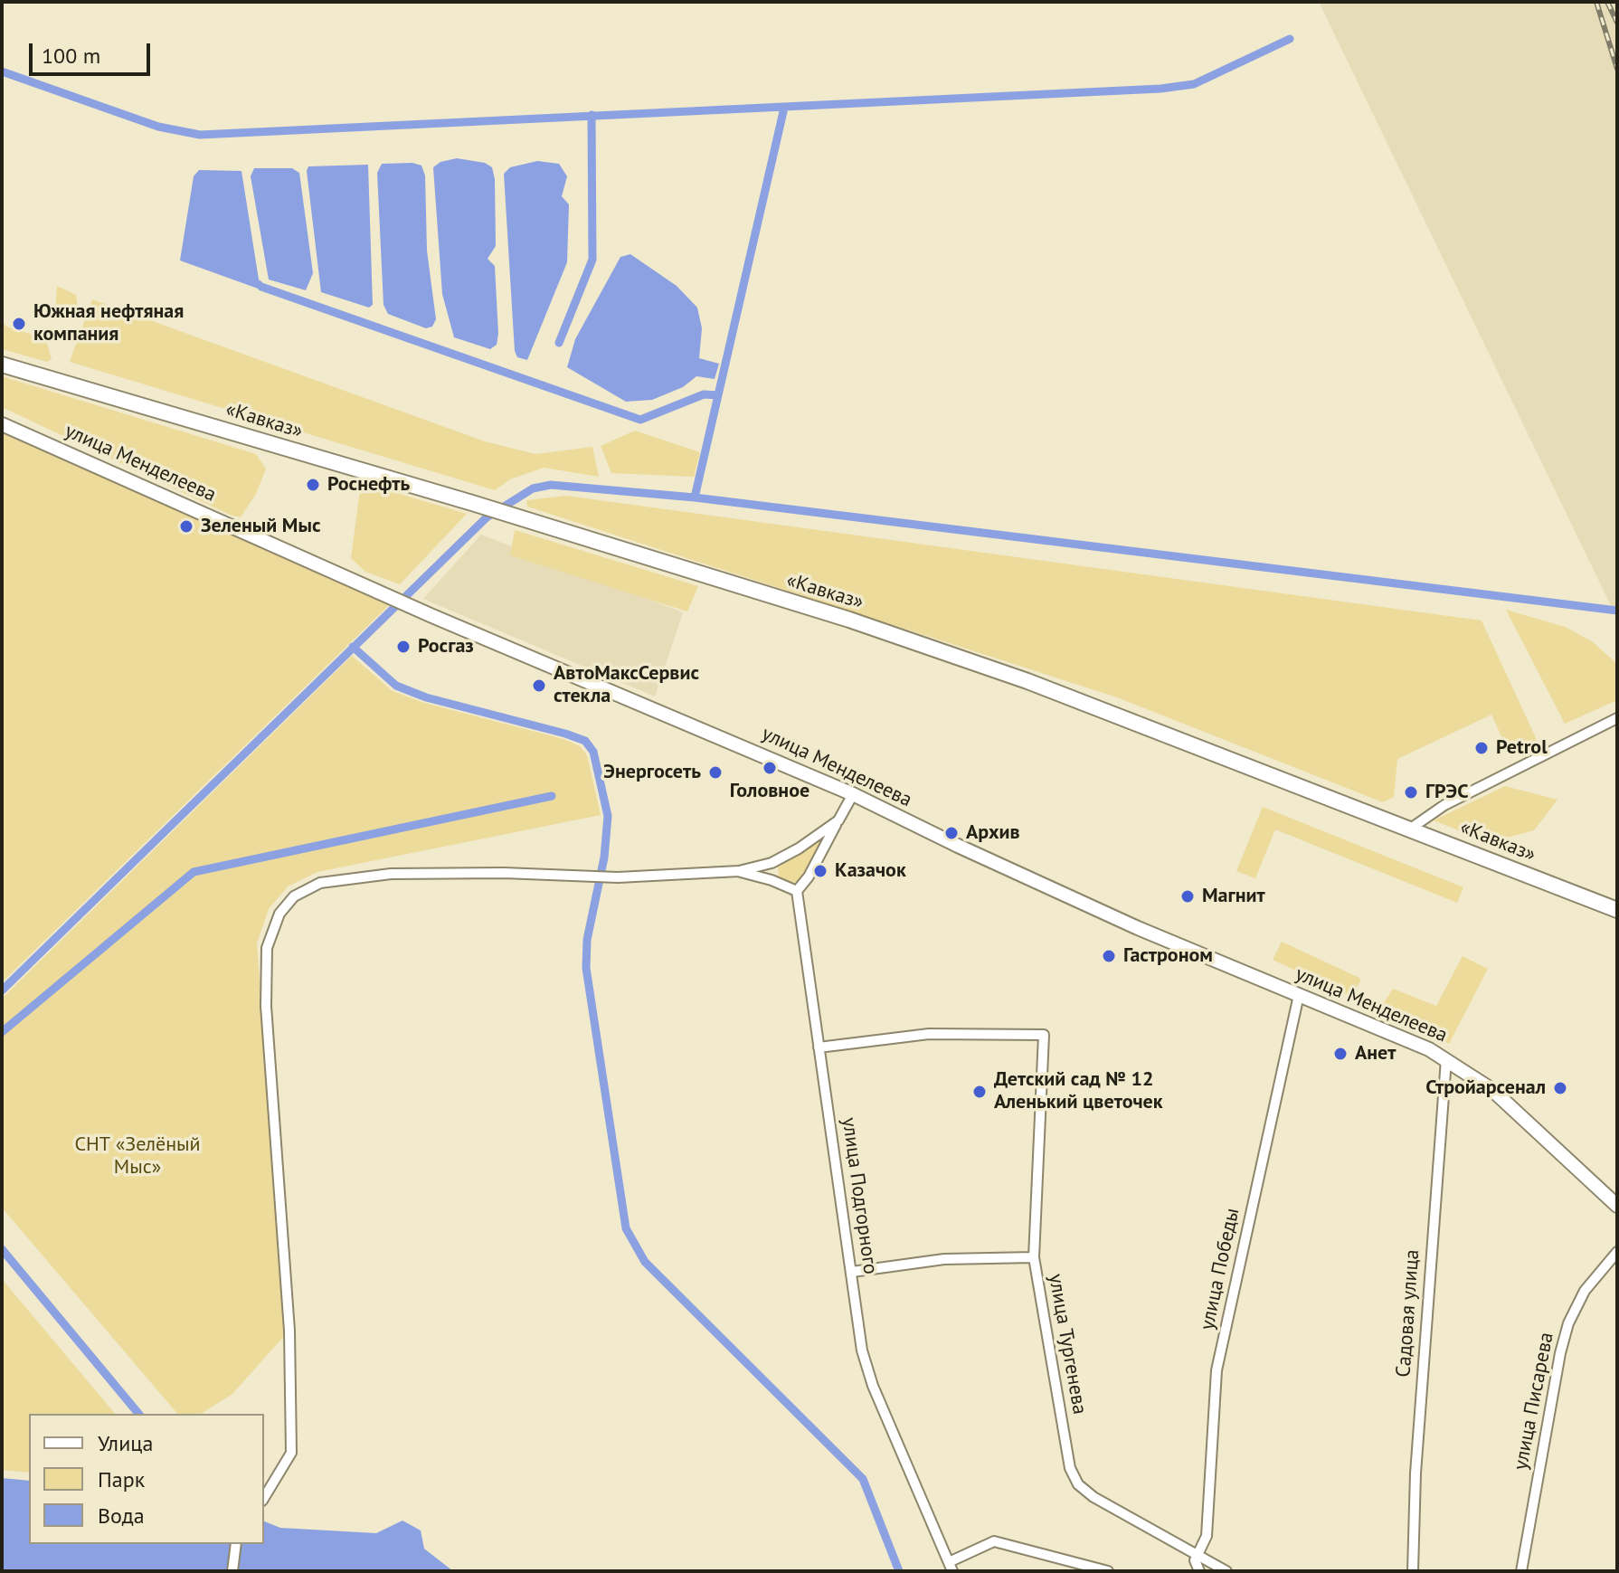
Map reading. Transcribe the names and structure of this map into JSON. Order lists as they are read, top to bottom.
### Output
{
  "streets": {
    "highway": ["«Кавказ»"],
    "main road": ["улица Менделеева"],
    "street": [
      "улица Подгорного",
      "улица Победы",
      "Садовая улица",
      "улица Тургенева",
      "улица Писарева"
    ]
  },
  "crossings": [
    ["улица Менделеева", "улица Победы"],
    ["улица Менделеева", "Садовая улица"],
    ["улица Подгорного", "улица Тургенева"],
    ["улица Победы", "улица Тургенева"]
  ],
  "parks": ["СНТ «Зелёный Мыс»"],
  "places": [
    "Южная нефтяная компания",
    "Роснефть",
    "Зеленый Мыс",
    "Росгаз",
    "АвтоМаксСервис стекла",
    "Petrol",
    "Головное",
    "Энергосеть",
    "ГРЭС",
    "Архив",
    "Казачок",
    "Магнит",
    "Гастроном",
    "Анет",
    "Стройарсенал",
    "Детский сад № 12 Аленький цветочек"
  ],
  "legend": ["Улица", "Парк", "Вода"],
  "scale_bar": "100 m"
}
